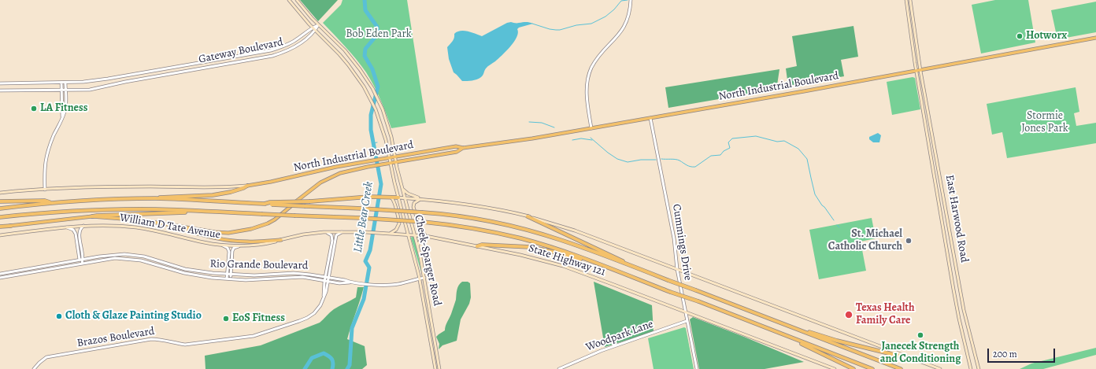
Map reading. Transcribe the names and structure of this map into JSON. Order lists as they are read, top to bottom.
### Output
{
  "streets": {
    "main road": [
      "North Industrial Boulevard",
      "East Harwood Road",
      "William D Tate Avenue",
      "Cheek-Sparger Road",
      "State Highway 121"
    ],
    "street": [
      "Gateway Boulevard",
      "Cummings Drive",
      "Rio Grande Boulevard",
      "Woodpark Lane",
      "Brazos Boulevard"
    ]
  },
  "crossings": [
    ["Gateway Boulevard", "Cheek-Sparger Road"],
    ["North Industrial Boulevard", "East Harwood Road"],
    ["North Industrial Boulevard", "Cummings Drive"],
    ["North Industrial Boulevard", "Cheek-Sparger Road"],
    ["William D Tate Avenue", "State Highway 121"],
    ["Cummings Drive", "State Highway 121"],
    ["Cummings Drive", "Woodpark Lane"],
    ["Cheek-Sparger Road", "State Highway 121"],
    ["Cheek-Sparger Road", "Rio Grande Boulevard"],
    ["State Highway 121", "Brazos Boulevard"],
    ["Rio Grande Boulevard", "Brazos Boulevard"]
  ],
  "water": ["Little Bear Creek"],
  "parks": ["Bob Eden Park", "Stormie Jones Park"],
  "places": [
    "Hotworx",
    "LA Fitness",
    "St. Michael Catholic Church",
    "Texas Health Family Care",
    "Cloth & Glaze Painting Studio",
    "EoS Fitness",
    "Janecek Strength and Conditioning"
  ],
  "scale_bar": "200 m"
}
